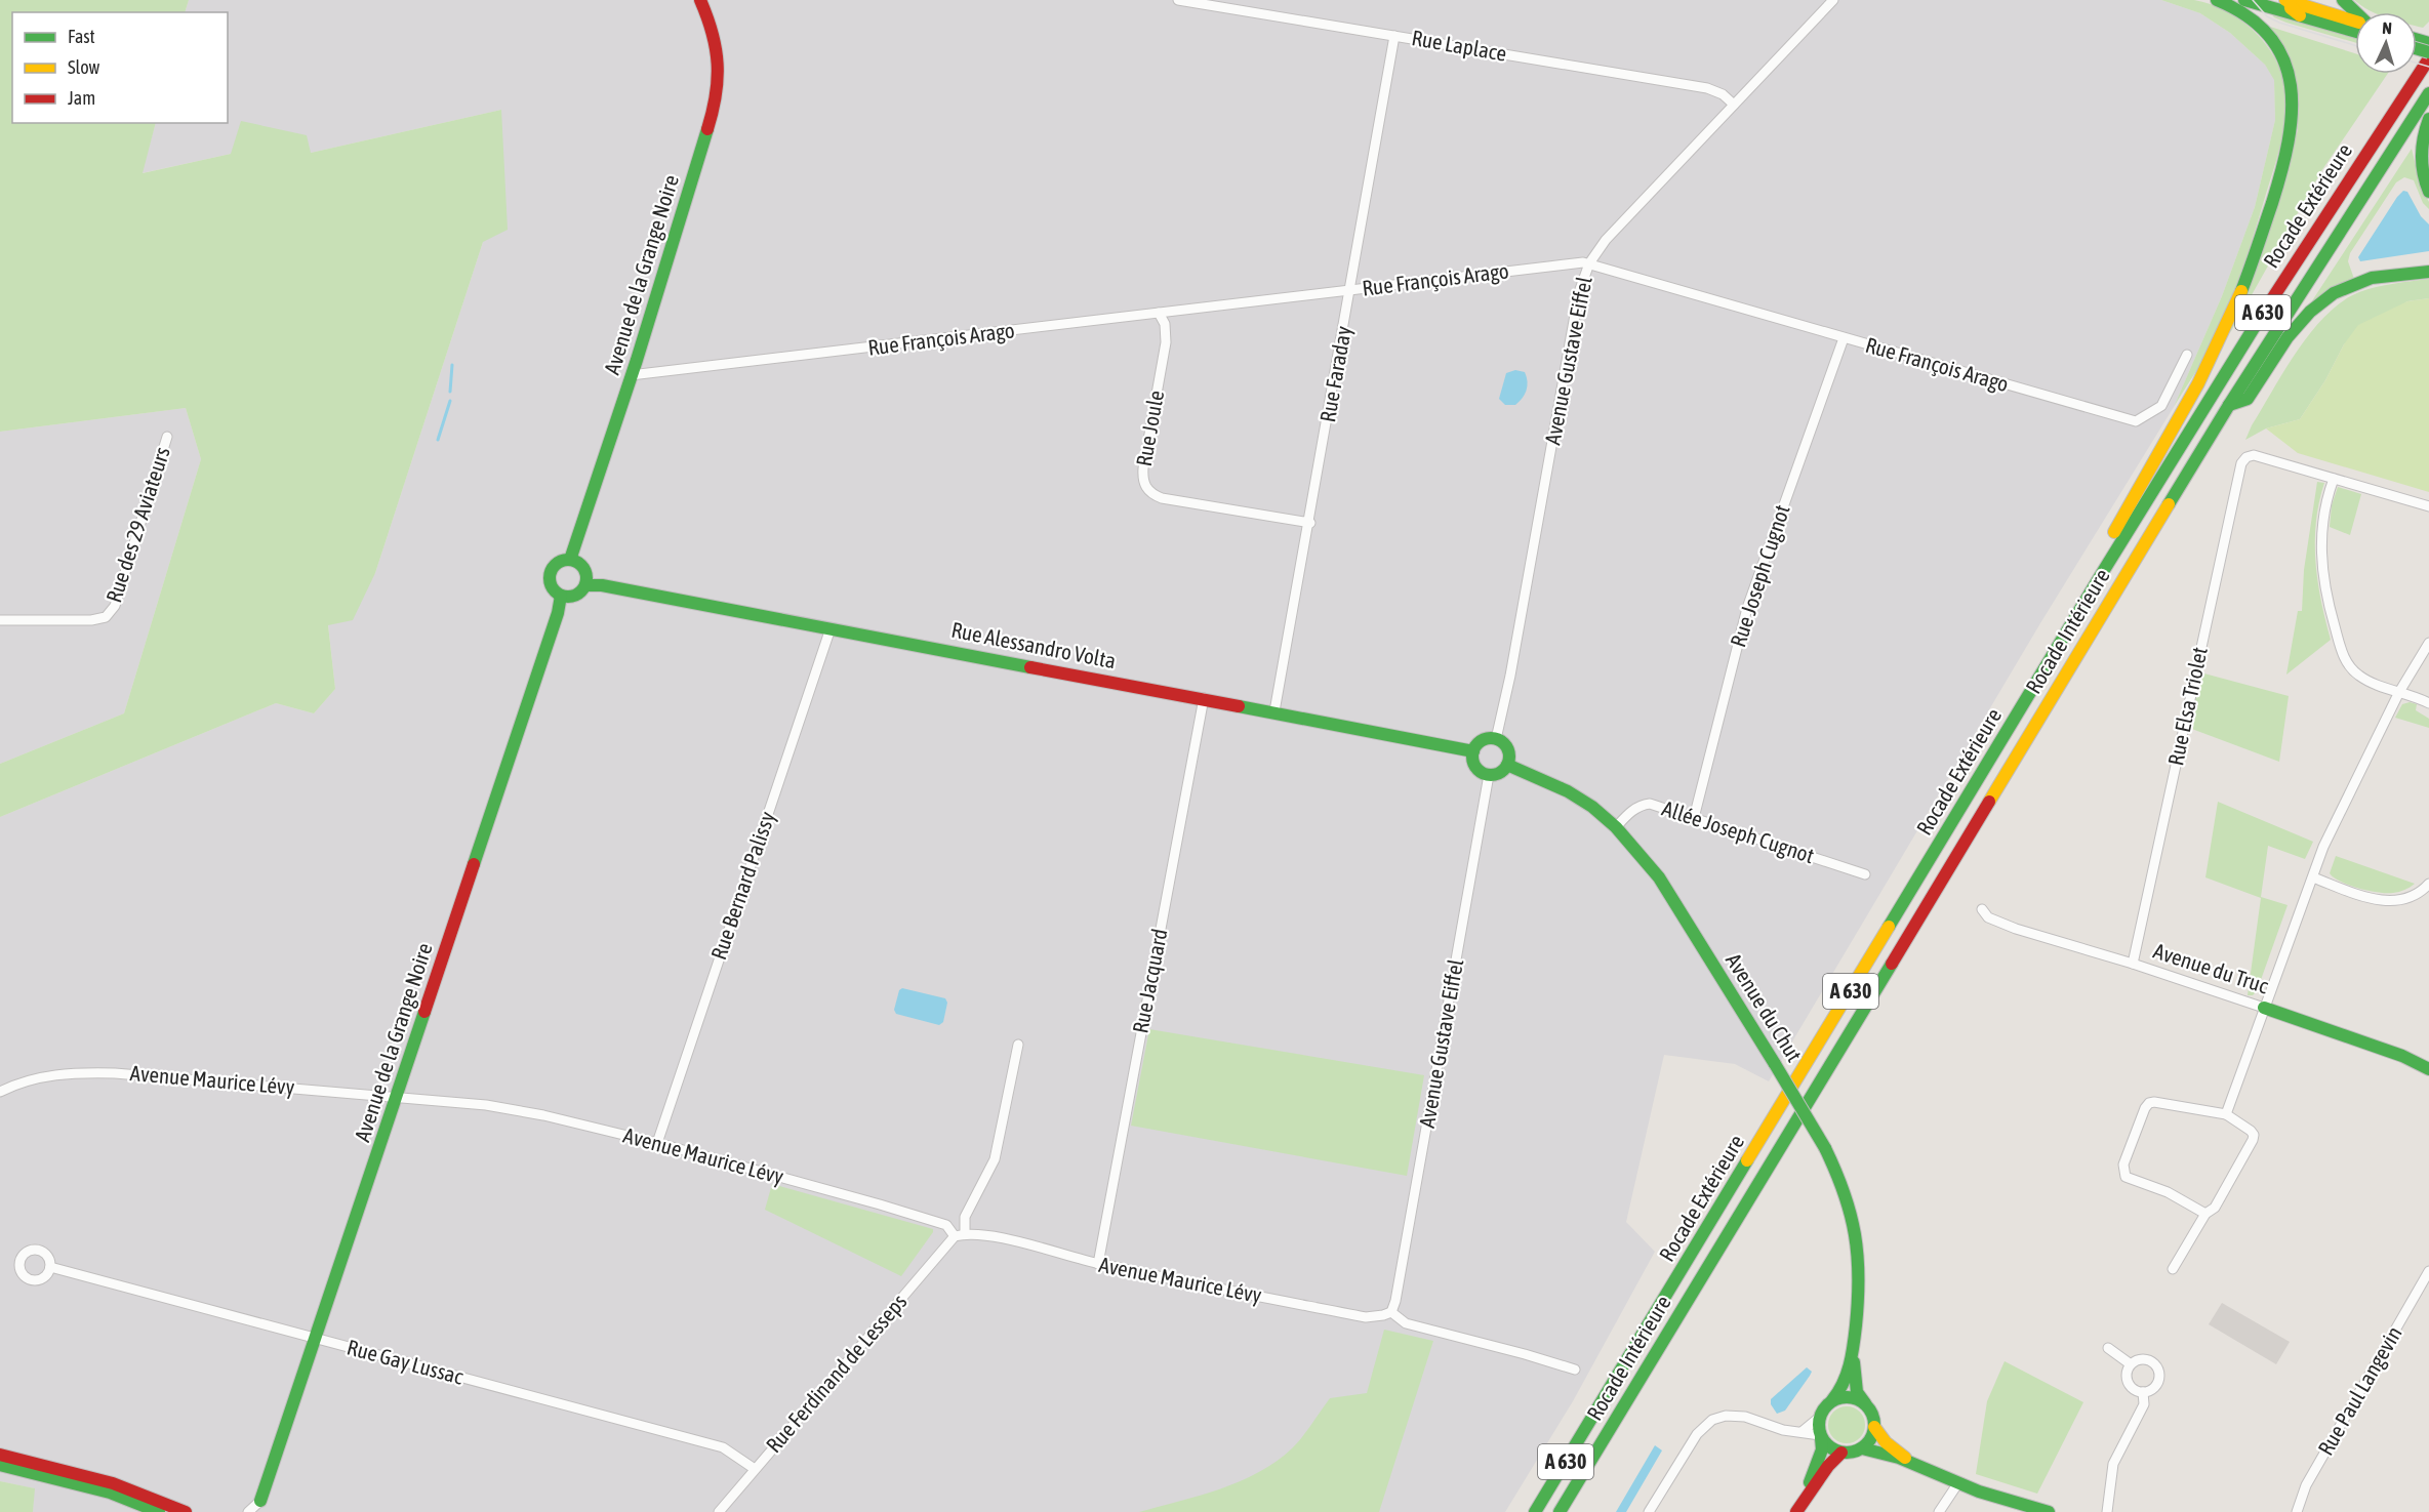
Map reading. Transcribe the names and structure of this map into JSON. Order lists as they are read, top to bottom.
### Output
{
  "streets": {
    "main road": [
      "Rocade Extérieure",
      "Avenue de la Grange Noire",
      "A 630",
      "Rocade Intérieure",
      "Rue Alessandro Volta",
      "Avenue du Truc",
      "Avenue du Chut"
    ],
    "street": [
      "Rue Laplace",
      "Rue François Arago",
      "Avenue Gustave Eiffel",
      "Rue Faraday",
      "Rue Joule",
      "Rue des 29 Aviateurs",
      "Rue Joseph Cugnot",
      "Rue Elsa Triolet",
      "Allée Joseph Cugnot",
      "Rue Bernard Palissy",
      "Rue Jacquard",
      "Avenue Maurice Lévy",
      "Rue Gay Lussac",
      "Rue Ferdinand de Lesseps",
      "Rue Paul Langevin"
    ]
  },
  "crossings": [
    ["Rue Laplace", "Avenue Gustave Eiffel"],
    ["Rue Laplace", "Rue Faraday"],
    ["Avenue de la Grange Noire", "Rue François Arago"],
    ["Avenue de la Grange Noire", "Rue Alessandro Volta"],
    ["Avenue de la Grange Noire", "Avenue Maurice Lévy"],
    ["Avenue de la Grange Noire", "Rue Gay Lussac"],
    ["Rue François Arago", "Avenue Gustave Eiffel"],
    ["Rue François Arago", "Rue Faraday"],
    ["Rue François Arago", "Rue Joule"],
    ["Rue François Arago", "Rue Joseph Cugnot"],
    ["Avenue Gustave Eiffel", "Rue Alessandro Volta"],
    ["Avenue Gustave Eiffel", "Avenue du Chut"],
    ["Avenue Gustave Eiffel", "Avenue Maurice Lévy"],
    ["Rue Faraday", "Rue Joule"],
    ["Rue Faraday", "Rue Alessandro Volta"],
    ["Rue Joseph Cugnot", "Allée Joseph Cugnot"],
    ["Rue Alessandro Volta", "Rue Bernard Palissy"],
    ["Rue Alessandro Volta", "Rue Jacquard"],
    ["Rue Alessandro Volta", "Avenue du Chut"],
    ["Rue Elsa Triolet", "Avenue du Truc"],
    ["Allée Joseph Cugnot", "Avenue du Chut"],
    ["Rue Bernard Palissy", "Avenue Maurice Lévy"],
    ["Rue Jacquard", "Avenue Maurice Lévy"],
    ["Avenue Maurice Lévy", "Rue Ferdinand de Lesseps"],
    ["Rue Gay Lussac", "Rue Ferdinand de Lesseps"]
  ],
  "legend": ["Fast", "Slow", "Jam"],
  "north": "top"
}
